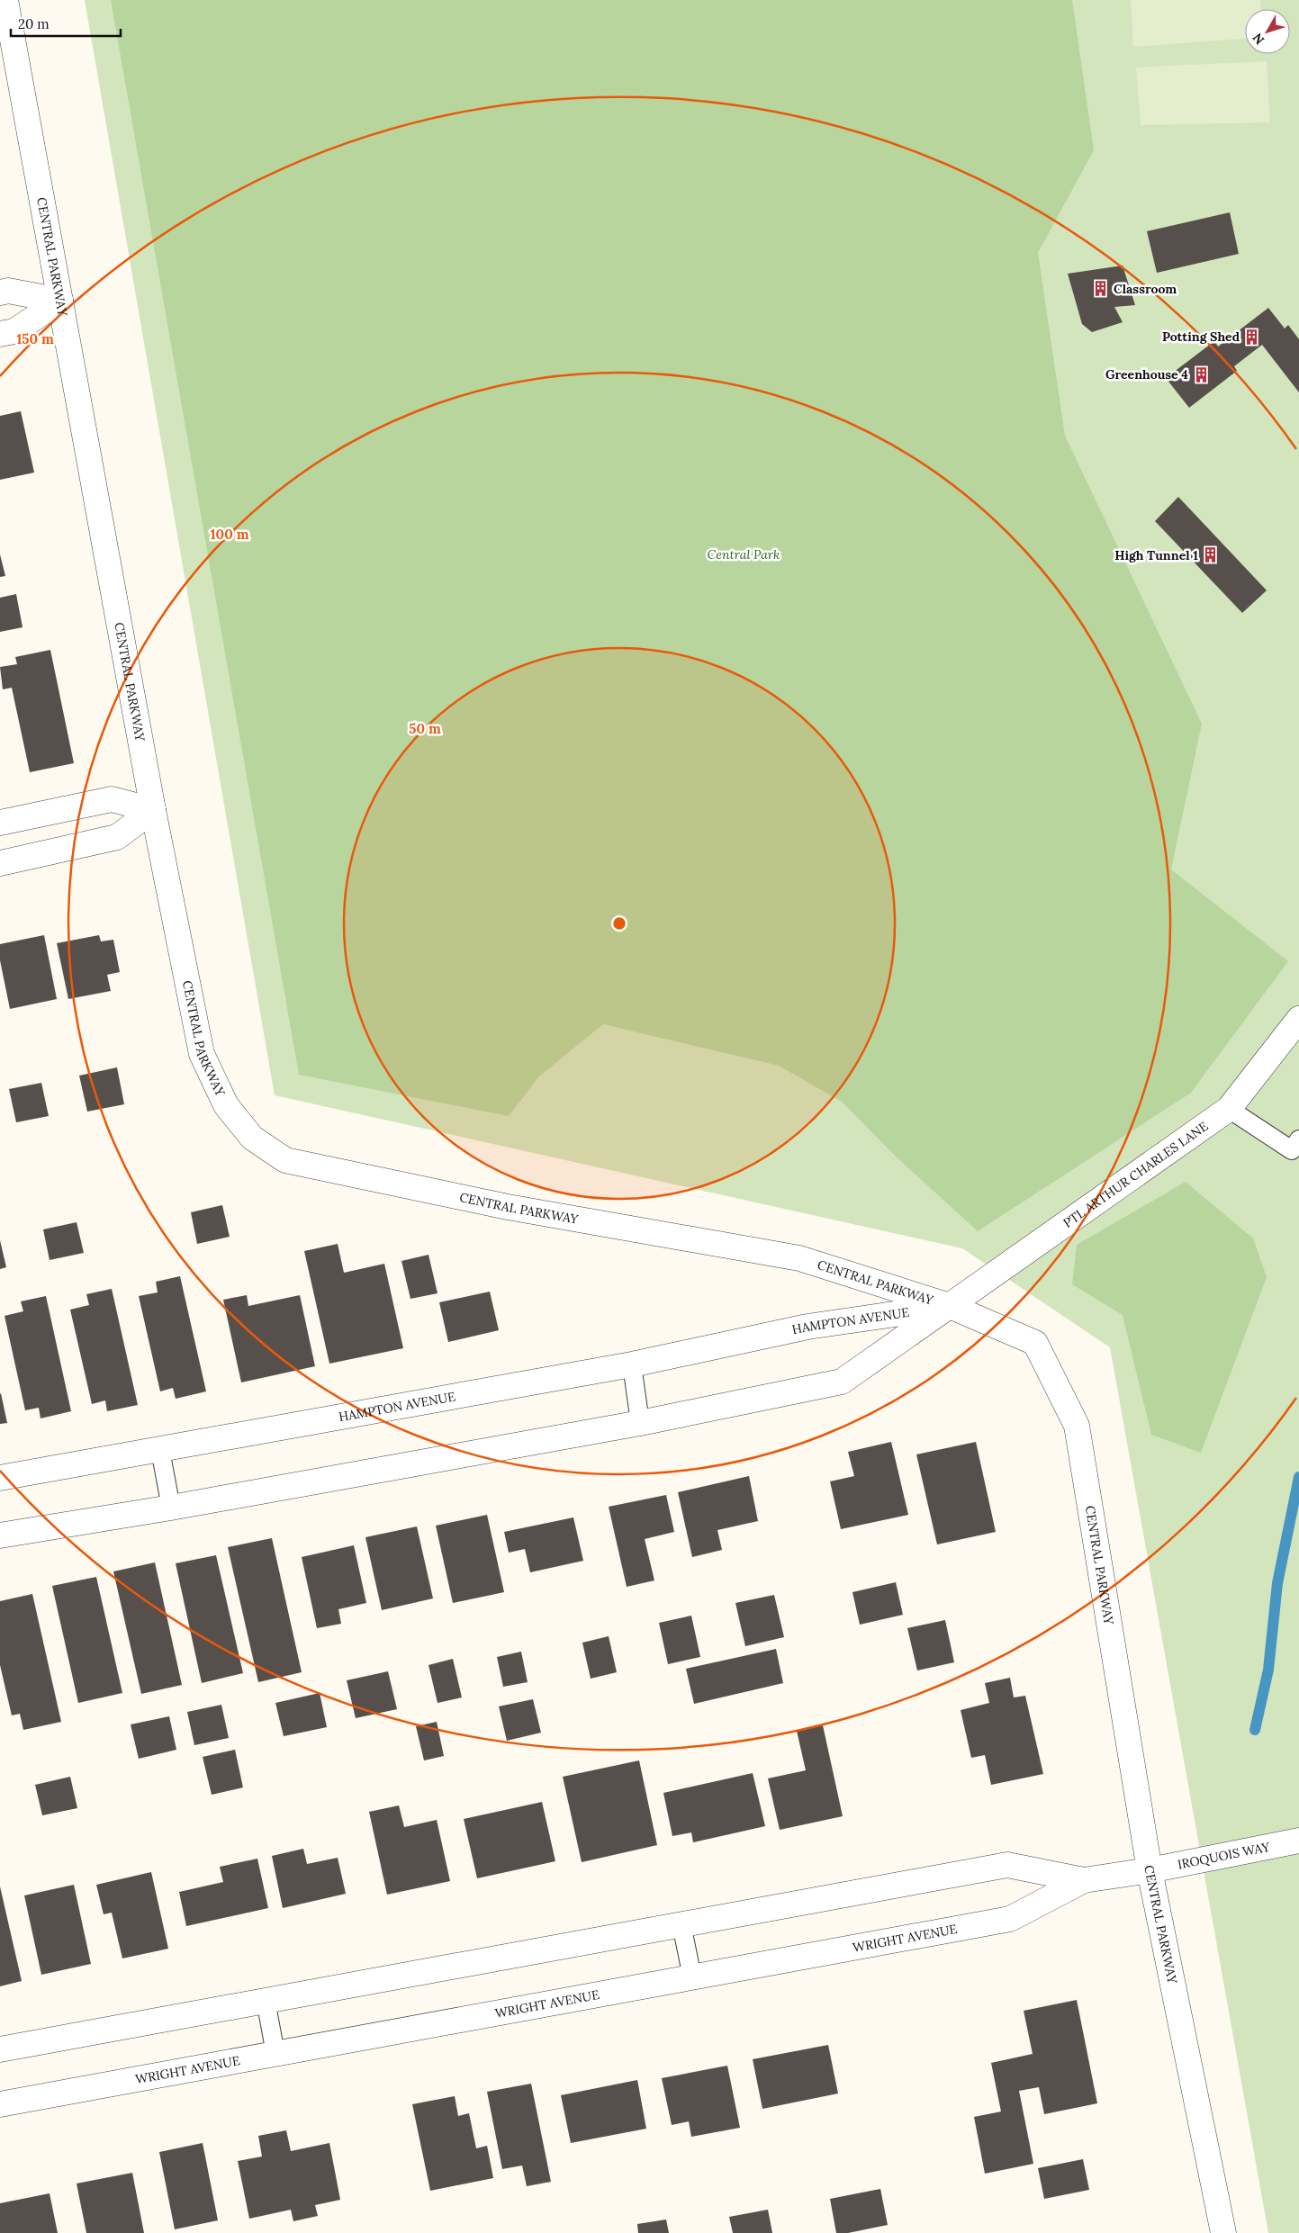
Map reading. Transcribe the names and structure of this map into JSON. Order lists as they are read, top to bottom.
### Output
{
  "streets": {
    "street": [
      "CENTRAL PARKWAY",
      "PTL ARTHUR CHARLES LANE",
      "HAMPTON AVENUE",
      "IROQUOIS WAY",
      "WRIGHT AVENUE"
    ]
  },
  "crossings": [
    ["CENTRAL PARKWAY", "PTL ARTHUR CHARLES LANE"],
    ["CENTRAL PARKWAY", "HAMPTON AVENUE"],
    ["CENTRAL PARKWAY", "IROQUOIS WAY"],
    ["CENTRAL PARKWAY", "WRIGHT AVENUE"],
    ["PTL ARTHUR CHARLES LANE", "HAMPTON AVENUE"],
    ["IROQUOIS WAY", "WRIGHT AVENUE"]
  ],
  "parks": ["Central Park"],
  "places": {
    "building": [
      "Classroom",
      "Potting Shed",
      "Greenhouse 4",
      "High Tunnel 1"
    ]
  },
  "scale_bar": "20 m",
  "north": "bottom left",
  "rings": ["150 m", "100 m", "50 m"]
}
